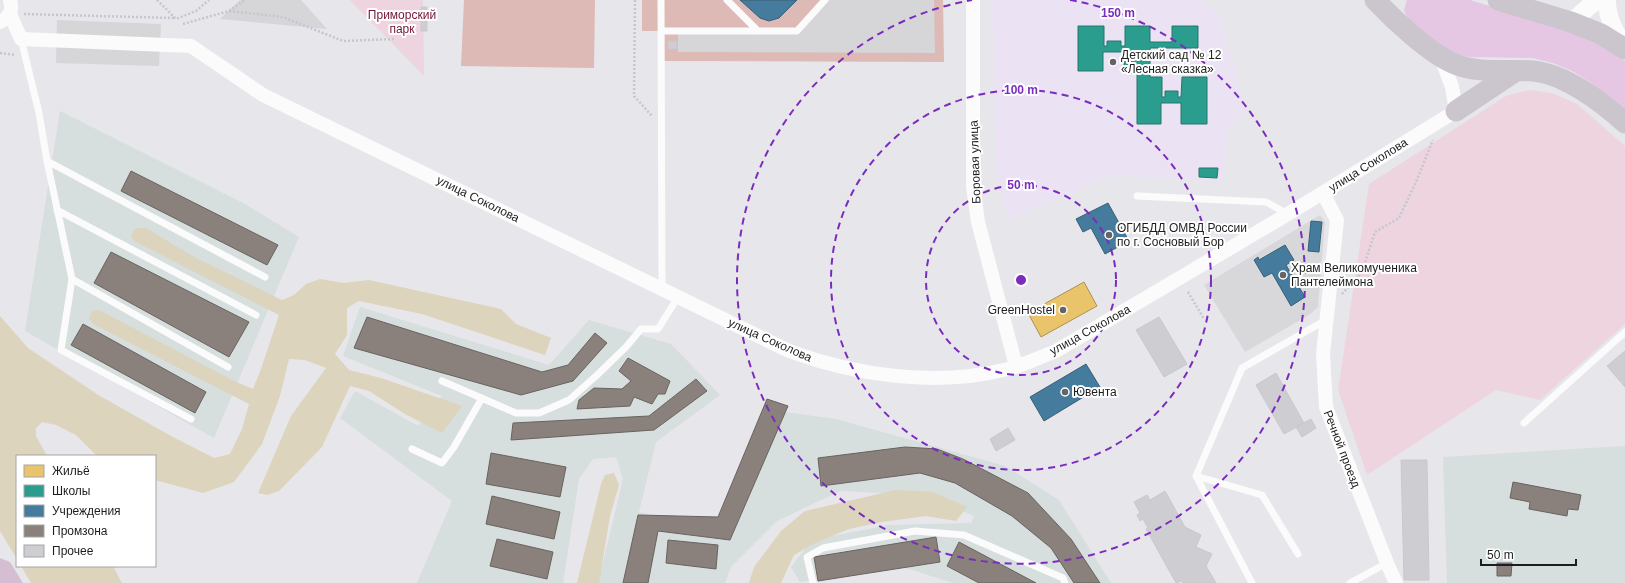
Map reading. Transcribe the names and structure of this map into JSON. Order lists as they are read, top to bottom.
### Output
{
  "streets": {
    "street": ["Боровая улица", "улица Соколова", "Речной проезд"]
  },
  "crossings": [
    ["Боровая улица", "улица Соколова"],
    ["улица Соколова", "Речной проезд"]
  ],
  "parks": ["Приморский парк"],
  "places": [
    "Детский сад № 12 «Лесная сказка»",
    "ОГИБДД ОМВД России по г. Сосновый Бор",
    "Храм Великомученика Пантелеймона",
    "GreenHostel",
    "Ювента"
  ],
  "legend": [
    "Жильё",
    "Школы",
    "Учреждения",
    "Промзона",
    "Прочее"
  ],
  "scale_bar": "50 m",
  "rings": ["150 m", "100 m", "50 m"]
}
